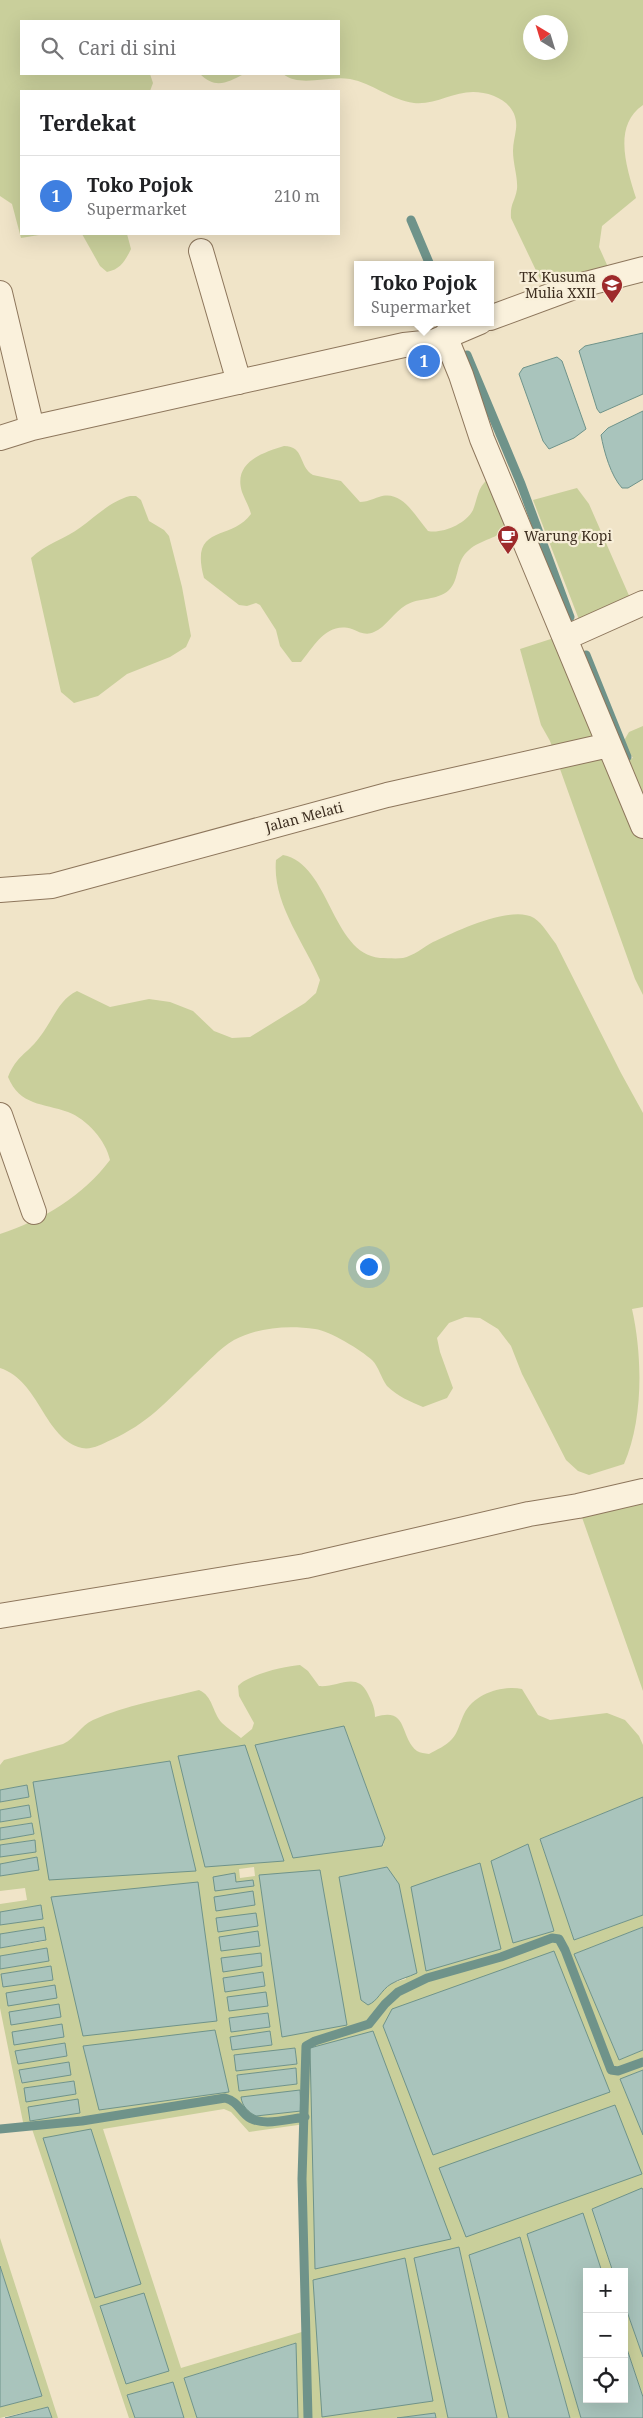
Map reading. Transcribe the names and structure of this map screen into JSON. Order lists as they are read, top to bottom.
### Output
{
  "streets": {
    "street": ["Jalan Melati"]
  },
  "places": {
    "school or university": ["TK Kusuma Mulia XXII"],
    "cafe": ["Warung Kopi"]
  },
  "north": "top left",
  "page": {
    "search": "Cari di sini",
    "heading": "Terdekat",
    "list": [
      {
        "mark": "1",
        "name": "Toko Pojok",
        "note": "Supermarket",
        "value": "210 m"
      }
    ],
    "popup": ["Toko Pojok", "Supermarket"],
    "pins": "1",
    "map_buttons": ["+", "−"]
  }
}
